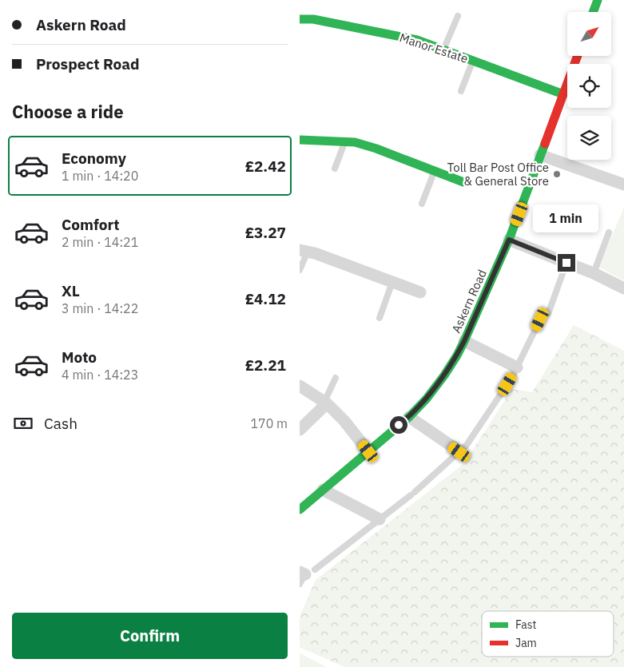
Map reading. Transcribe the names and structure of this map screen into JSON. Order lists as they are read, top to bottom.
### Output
{
  "streets": {
    "main road": ["Manor Estate", "Askern Road"]
  },
  "crossings": [
    ["Manor Estate", "Askern Road"]
  ],
  "places": ["Toll Bar Post Office & General Store"],
  "legend": ["Fast", "Jam"],
  "north": "top right",
  "page": {
    "banner": ["Askern Road", "Prospect Road"],
    "heading": "Choose a ride",
    "list": [
      {
        "name": "Economy",
        "note": "1 min · 14:20",
        "value": "£2.42"
      },
      {
        "name": "Comfort",
        "note": "2 min · 14:21",
        "value": "£3.27"
      },
      {
        "name": "XL",
        "note": "3 min · 14:22",
        "value": "£4.12"
      },
      {
        "name": "Moto",
        "note": "4 min · 14:23",
        "value": "£2.21"
      }
    ],
    "bubble": "1 min",
    "pay": ["Cash", "170 m"],
    "buttons": "Confirm"
  }
}
